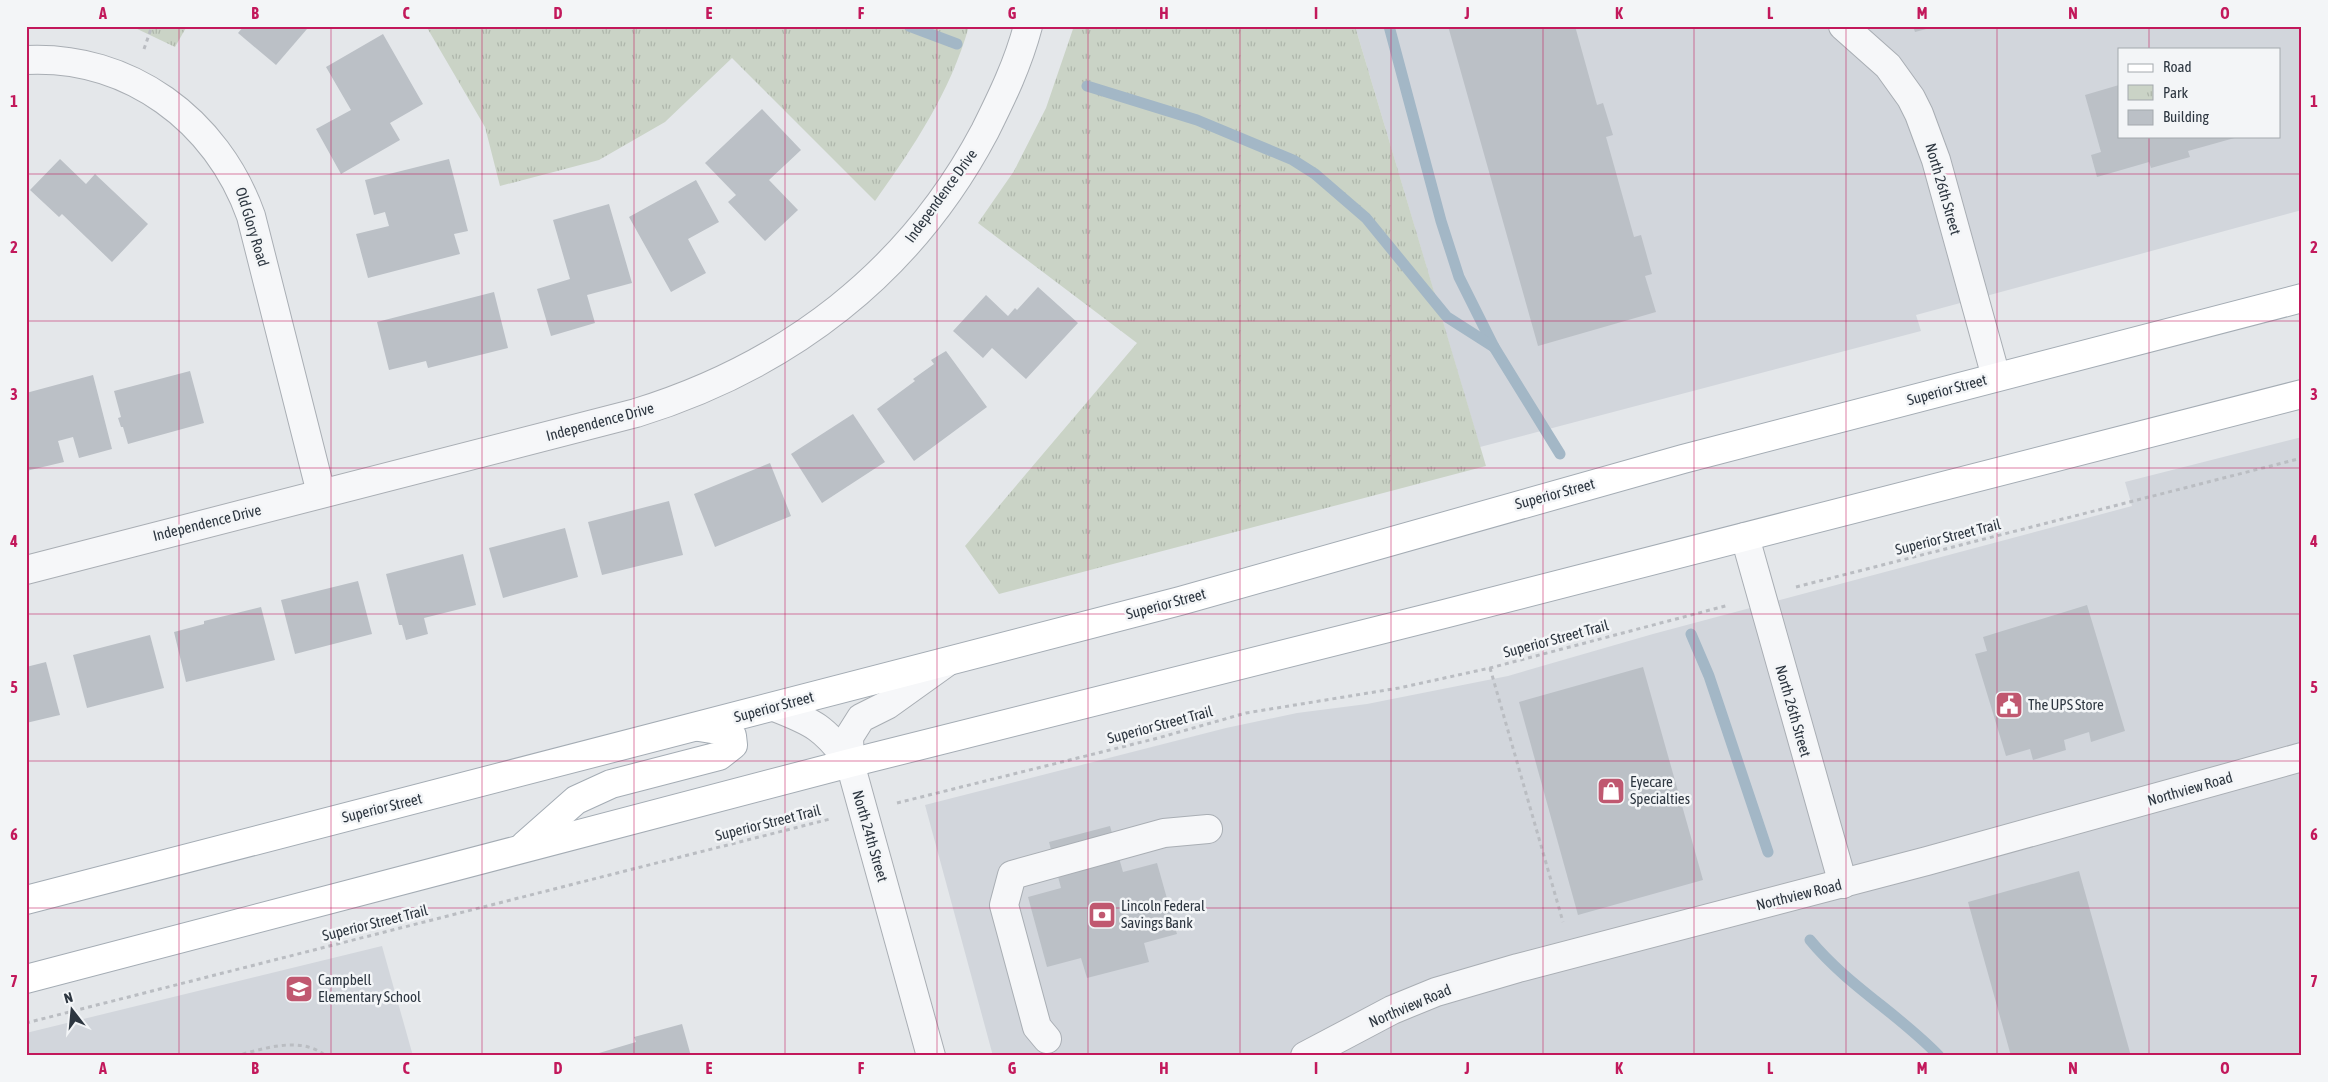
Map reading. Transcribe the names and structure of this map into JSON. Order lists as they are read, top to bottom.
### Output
{
  "streets": {
    "main road": ["Superior Street"],
    "street": [
      "North 26th Street",
      "Independence Drive",
      "Old Glory Road",
      "Northview Road",
      "North 24th Street"
    ],
    "path": ["Superior Street Trail"]
  },
  "crossings": [
    ["North 26th Street", "Superior Street"],
    ["North 26th Street", "Superior Street Trail"],
    ["North 26th Street", "Northview Road"],
    ["Independence Drive", "Old Glory Road"],
    ["Superior Street", "North 24th Street"],
    ["Superior Street Trail", "North 24th Street"]
  ],
  "places": {
    "public building": ["The UPS Store"],
    "shop": ["Eyecare Specialties"],
    "bank": ["Lincoln Federal Savings Bank"],
    "school or university": ["Campbell Elementary School"]
  },
  "legend": ["Road", "Park", "Building"],
  "north": "top",
  "grid": {
    "columns": [
      "A",
      "B",
      "C",
      "D",
      "E",
      "F",
      "G",
      "H",
      "I",
      "J",
      "K",
      "L",
      "M",
      "N",
      "O"
    ],
    "rows": [
      "1",
      "2",
      "3",
      "4",
      "5",
      "6",
      "7"
    ]
  }
}
